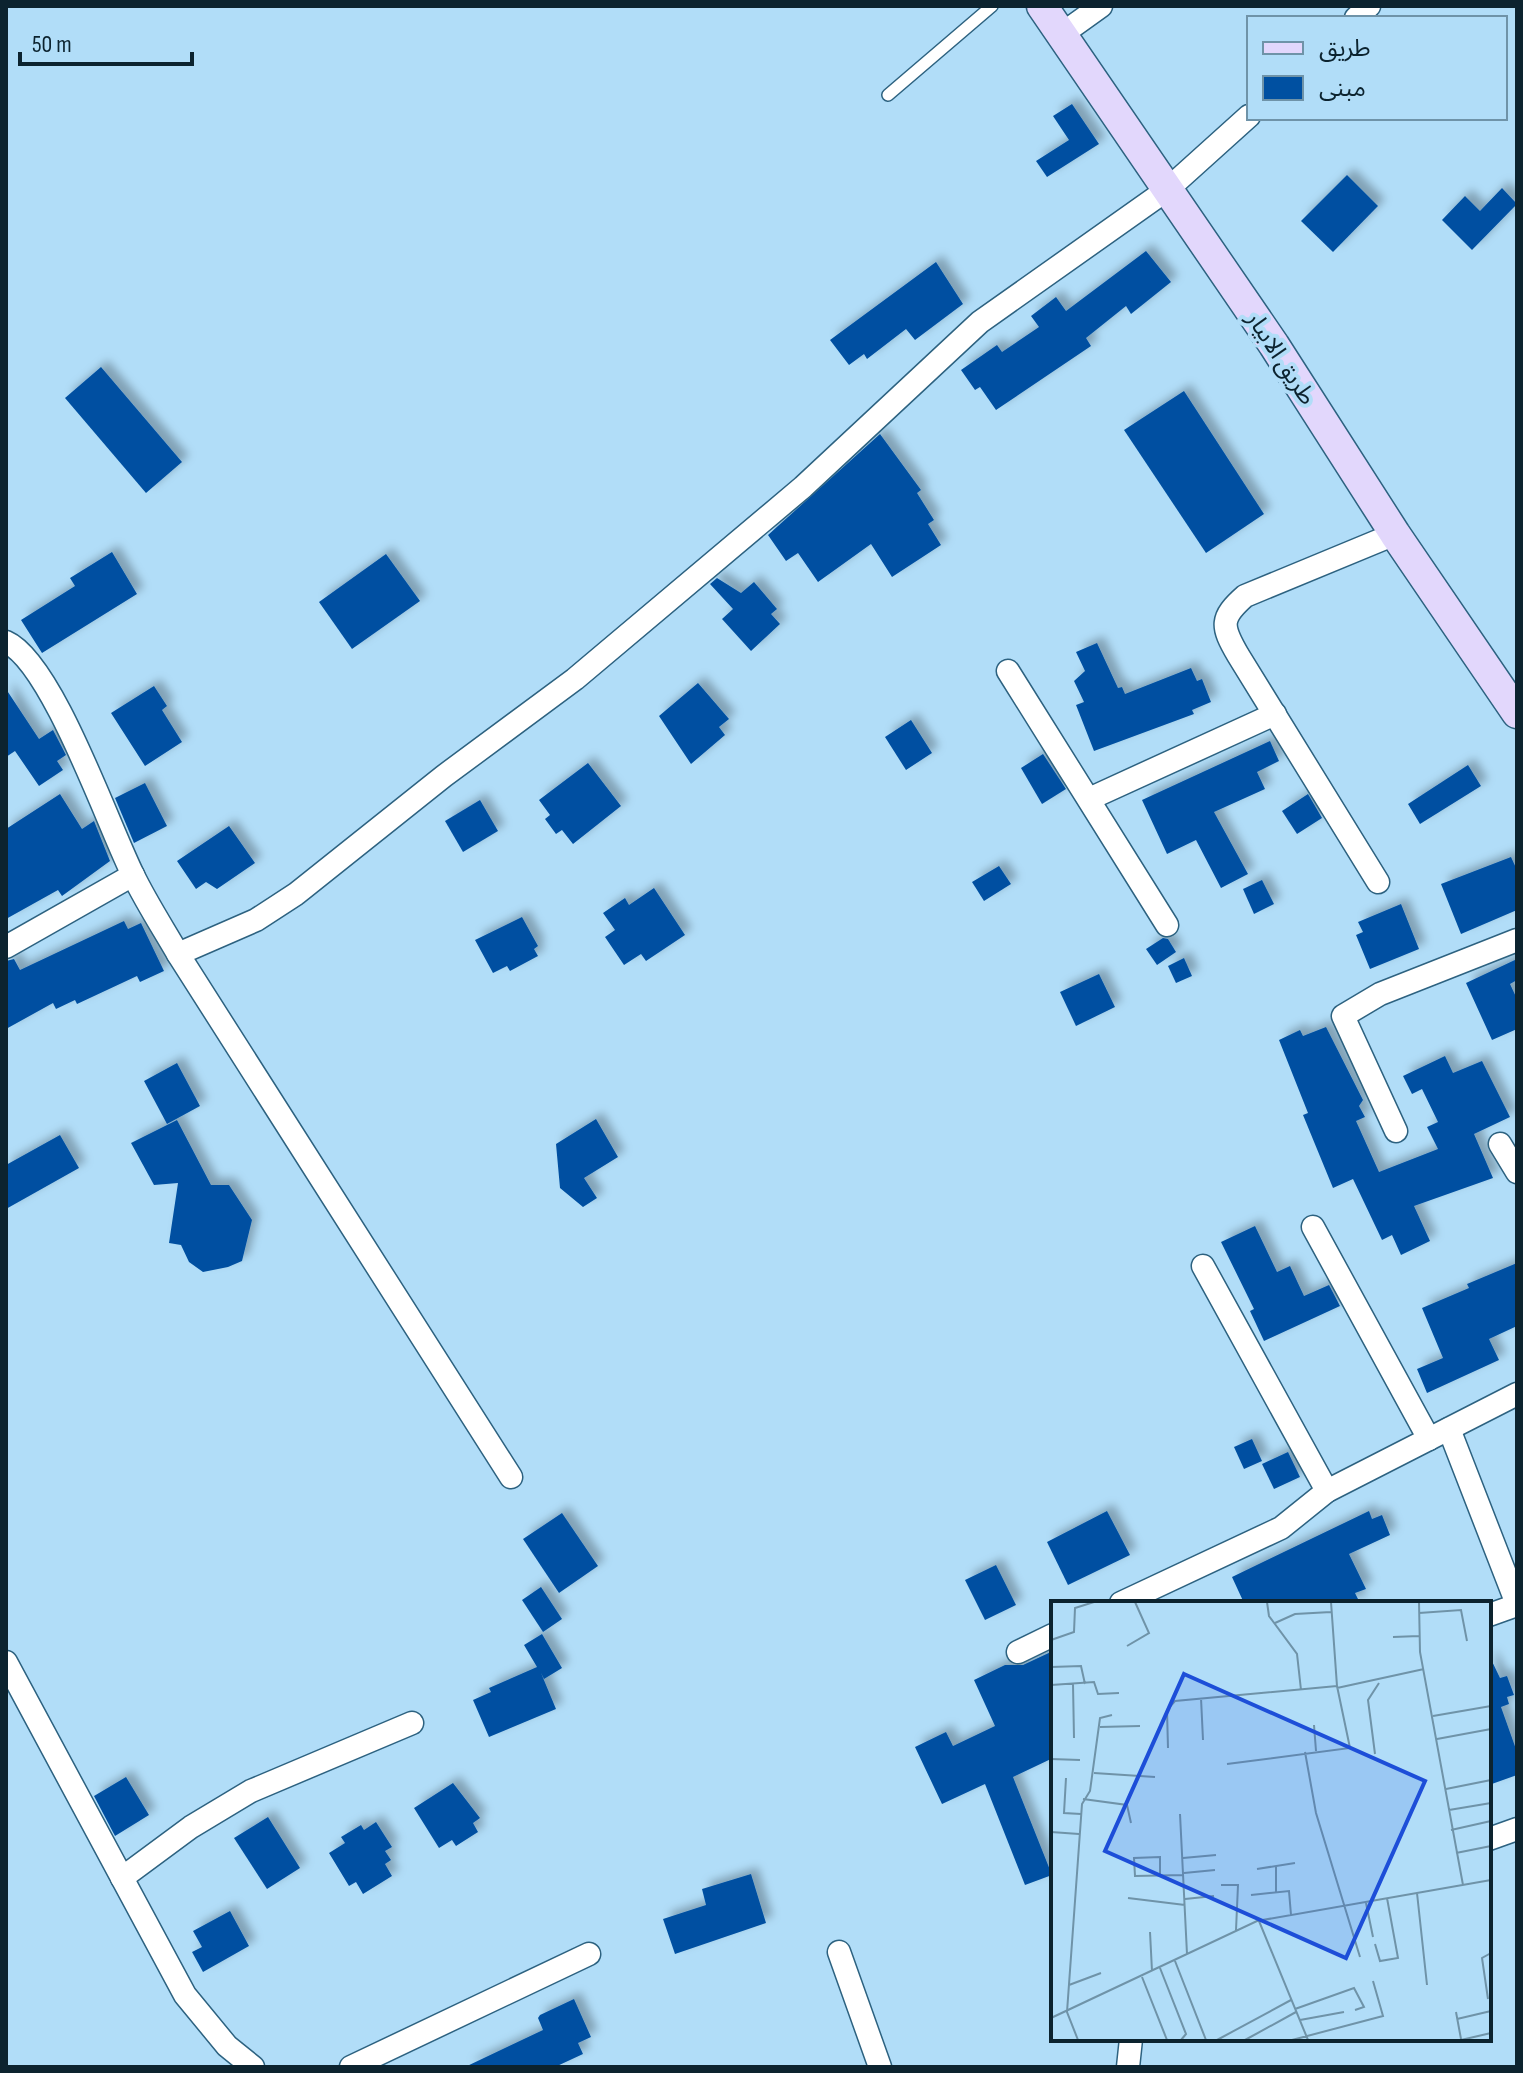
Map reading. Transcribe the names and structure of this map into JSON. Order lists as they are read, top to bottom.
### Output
{
  "streets": {
    "main road": ["طريق الابيار"]
  },
  "legend": ["طريق", "مبنى"],
  "scale_bar": "50 m"
}
